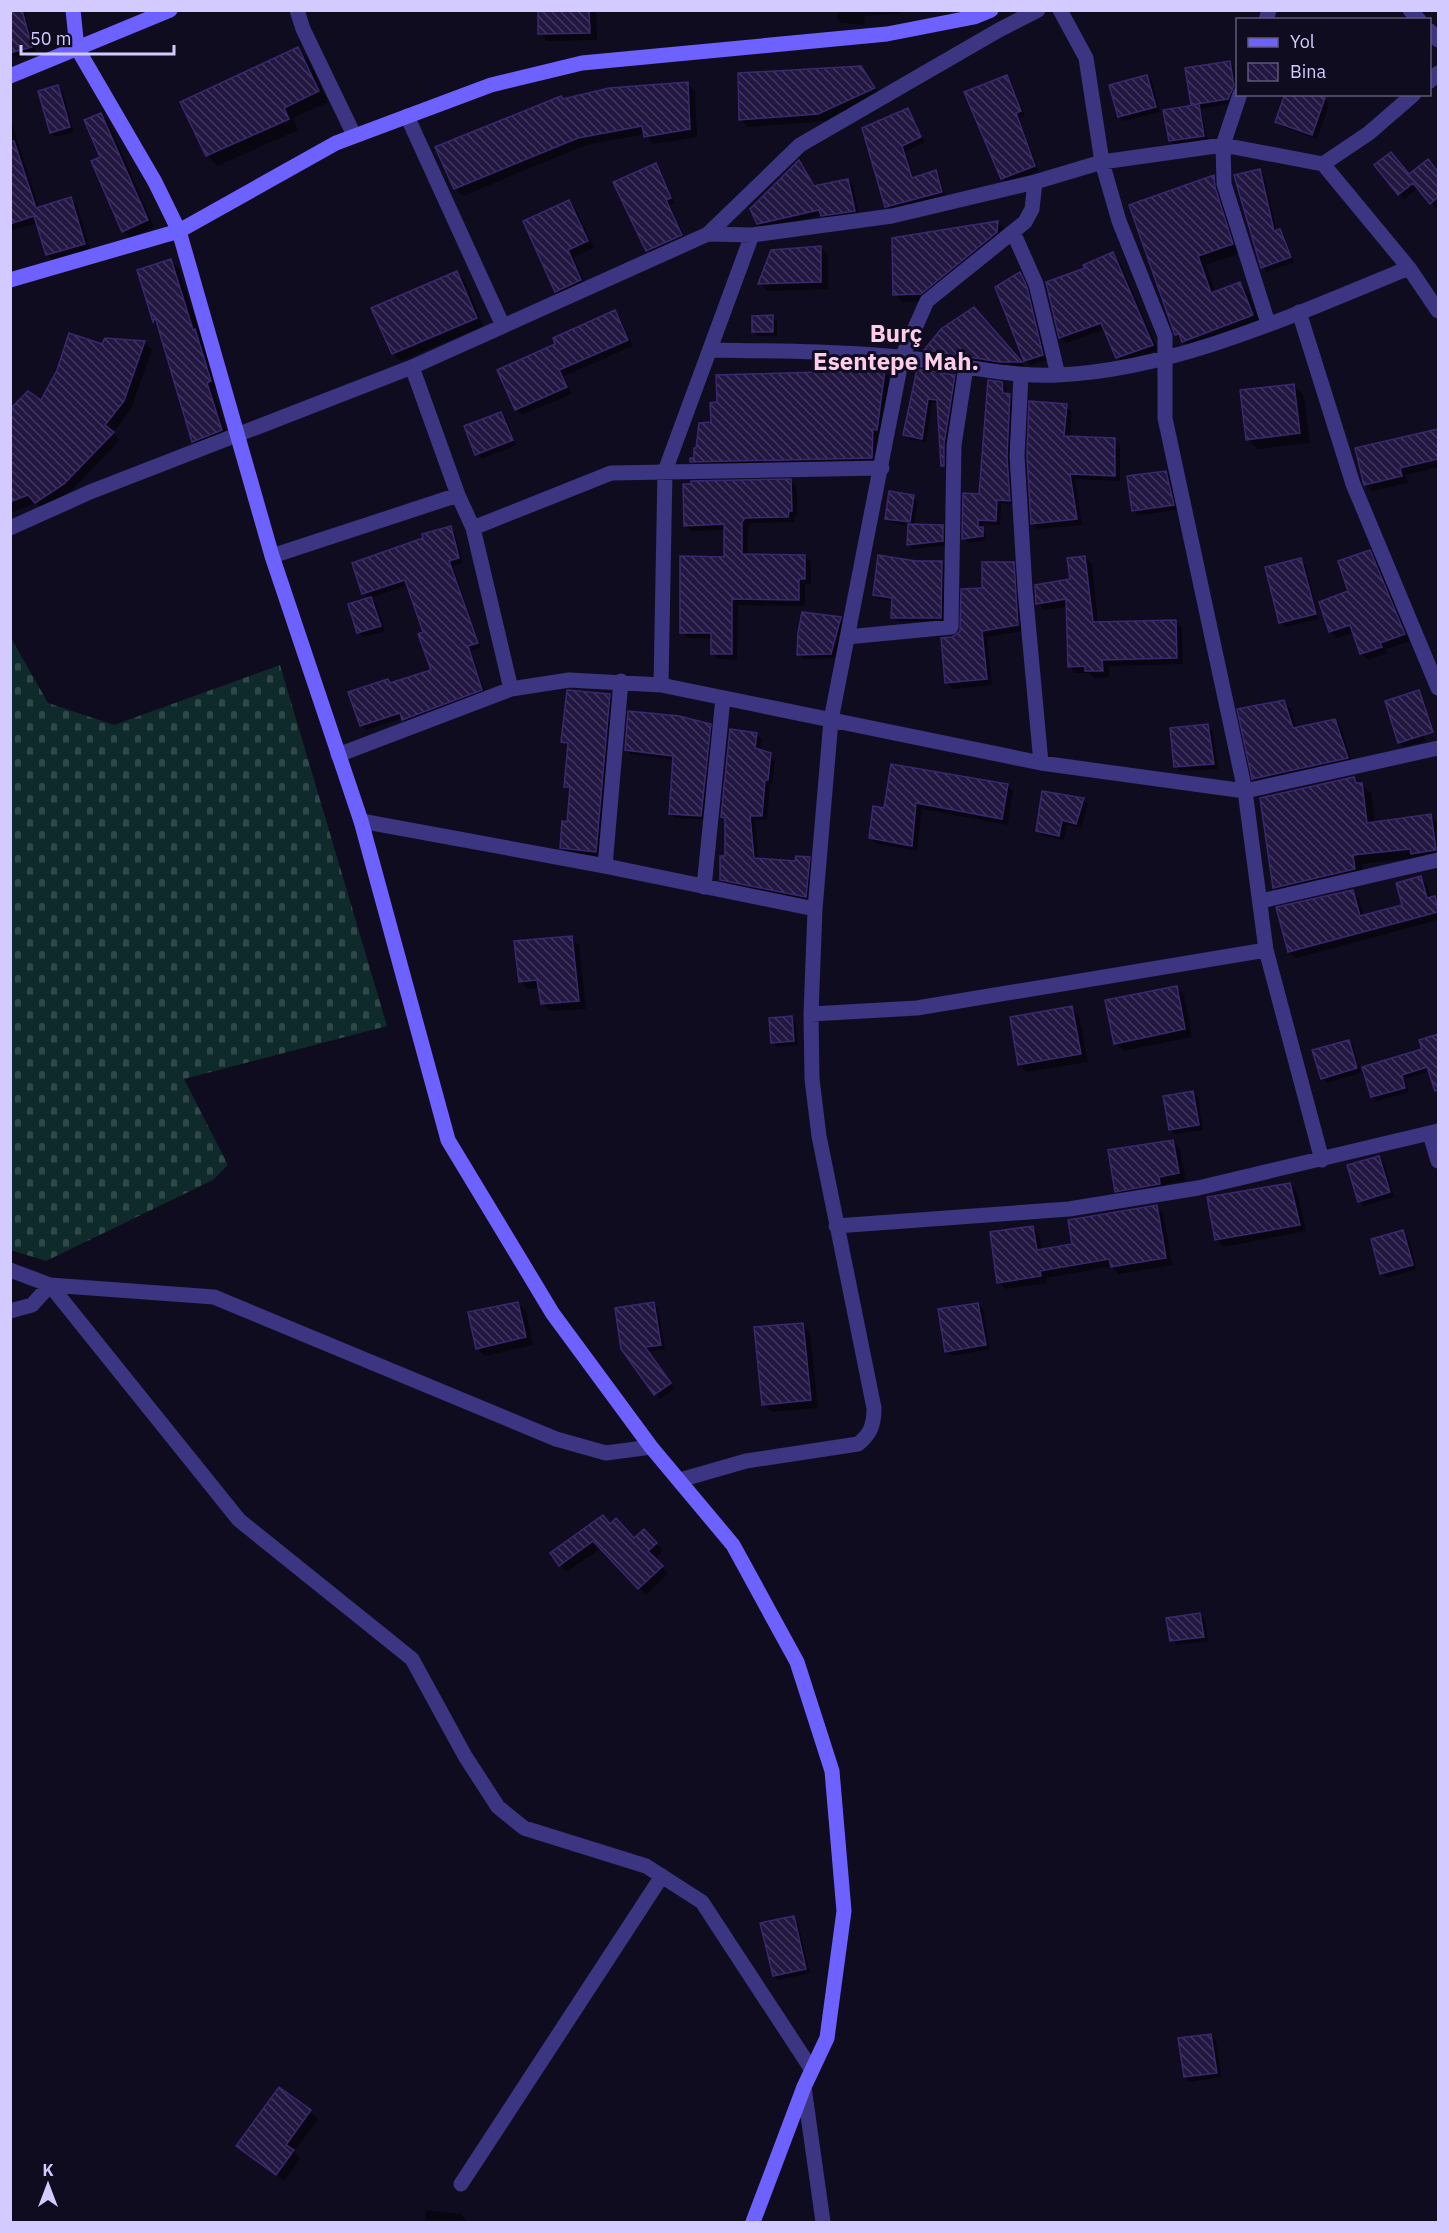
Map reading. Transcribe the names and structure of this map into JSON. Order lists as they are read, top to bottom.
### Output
{
  "districts": ["Burç Esentepe Mah."],
  "legend": ["Yol", "Bina"],
  "scale_bar": "50 m",
  "north": "top"
}
